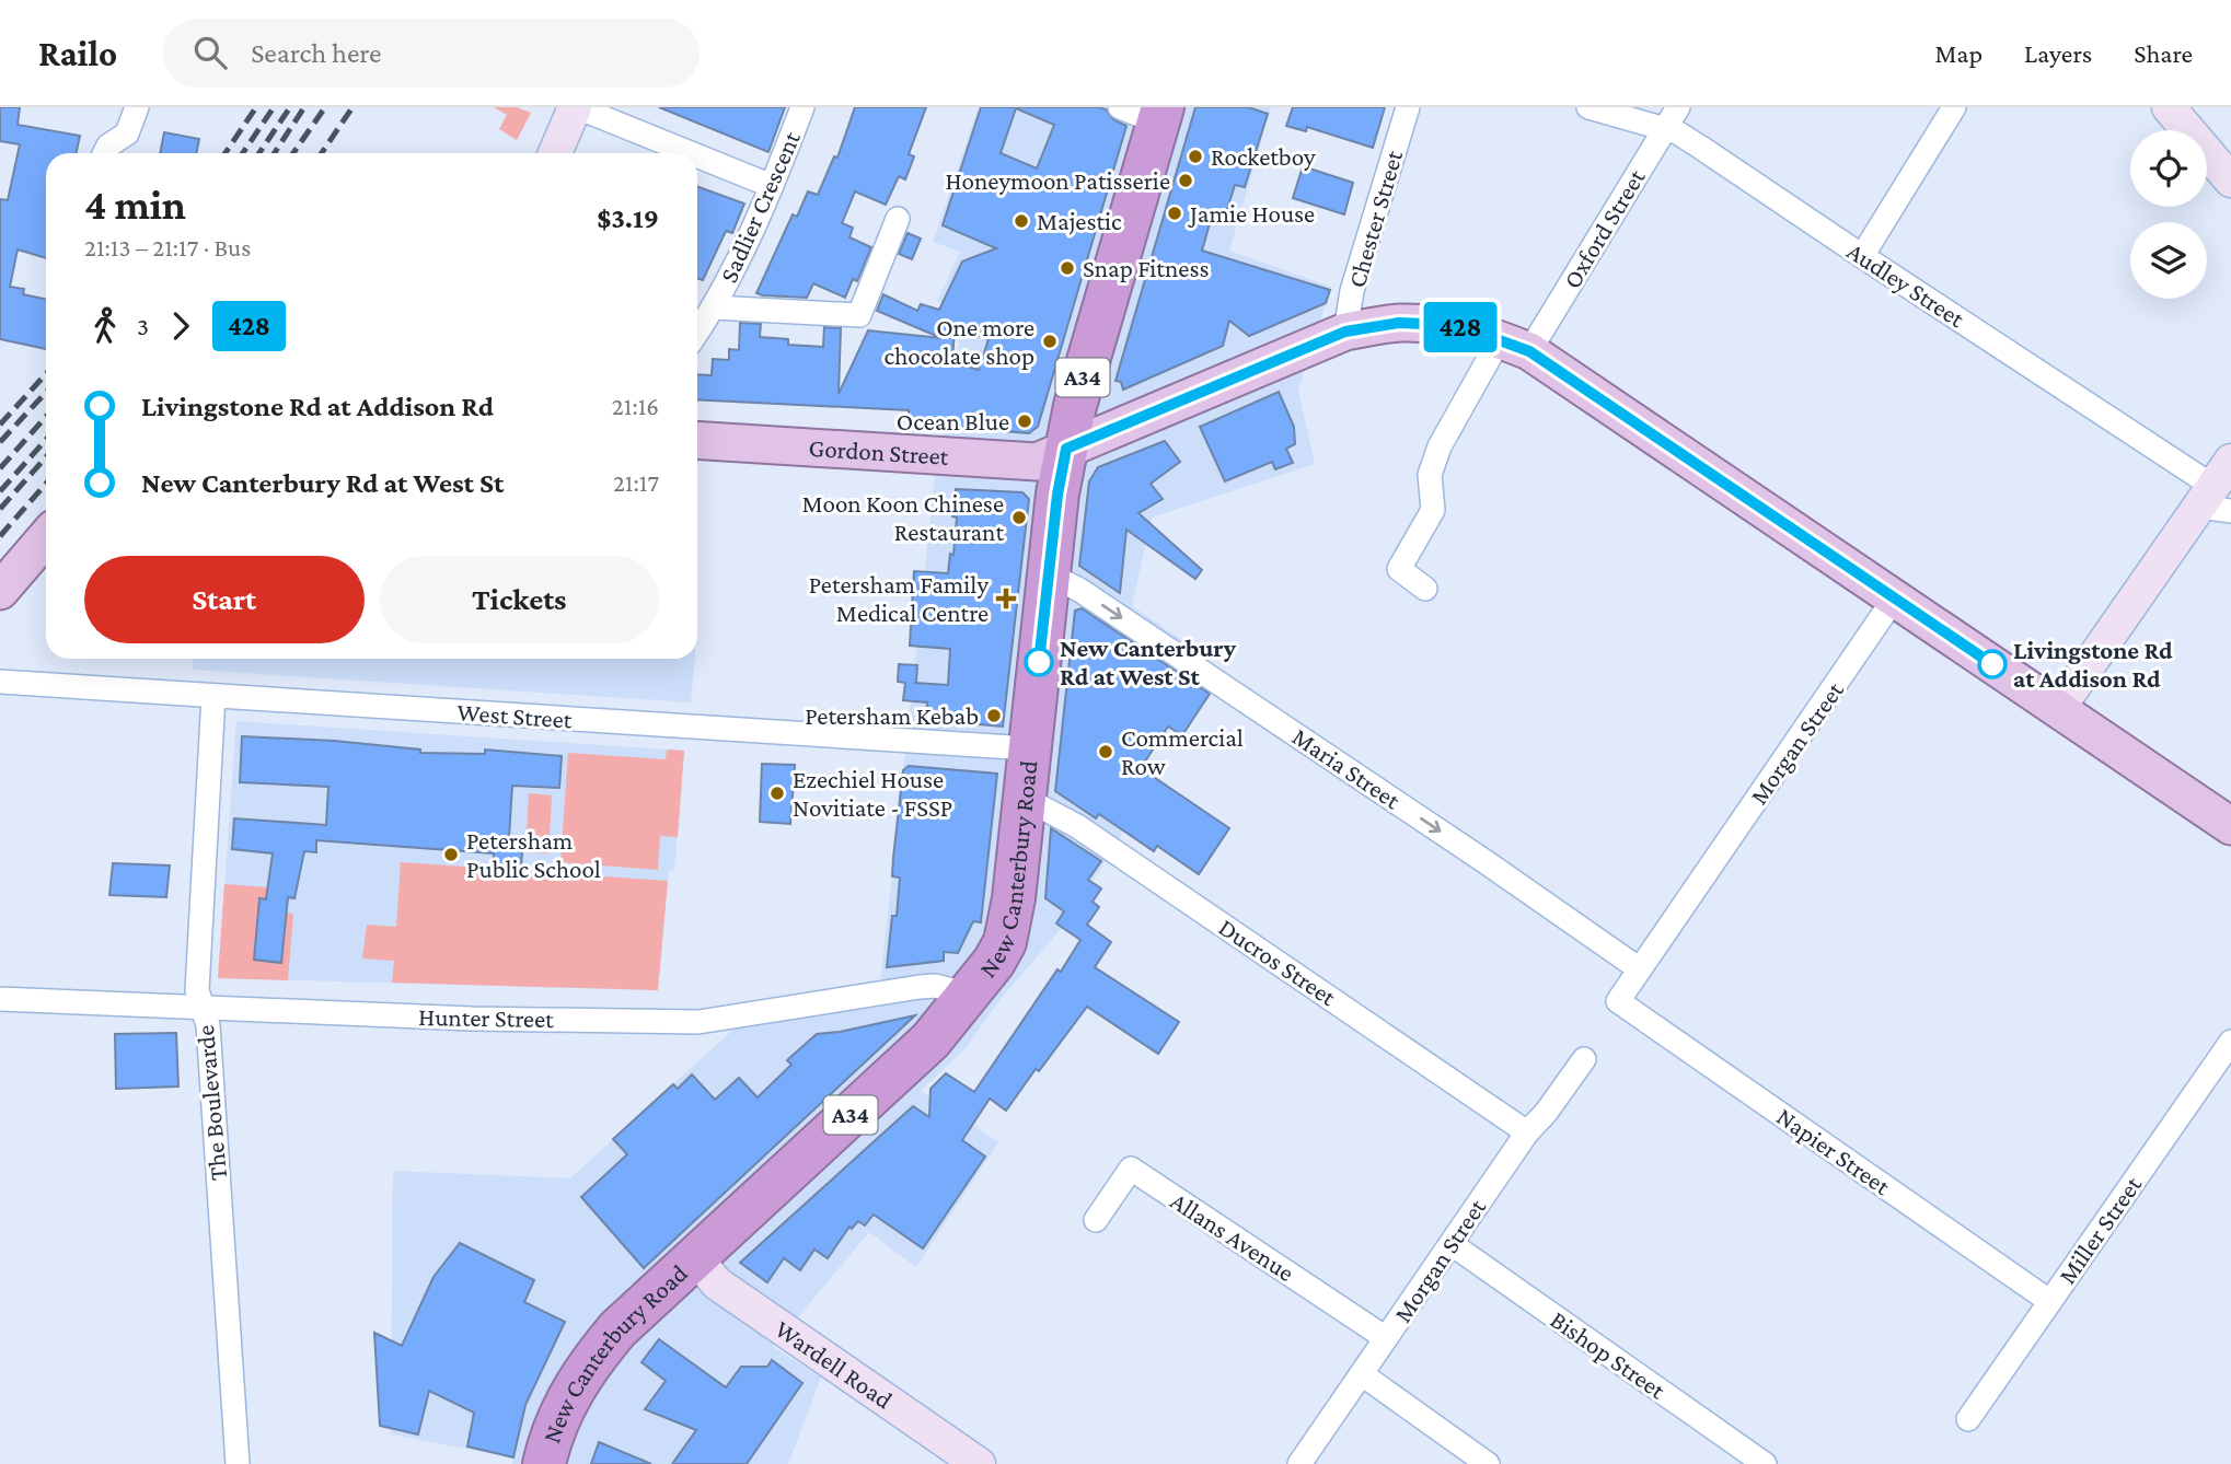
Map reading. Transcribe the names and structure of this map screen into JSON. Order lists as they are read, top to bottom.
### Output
{
  "streets": {
    "highway": ["A34", "New Canterbury Road"],
    "main road": ["Gordon Street"],
    "street": [
      "Sadlier Crescent",
      "Chester Street",
      "Oxford Street",
      "Audley Street",
      "West Street",
      "Morgan Street",
      "Maria Street",
      "Ducros Street",
      "Hunter Street",
      "The Boulevarde",
      "Napier Street",
      "Miller Street",
      "Allans Avenue",
      "Bishop Street",
      "Wardell Road"
    ]
  },
  "crossings": [
    ["Chester Street", "Gordon Street"],
    ["Oxford Street", "Audley Street"],
    ["Oxford Street", "Gordon Street"],
    ["Gordon Street", "Morgan Street"],
    ["Gordon Street", "New Canterbury Road"],
    ["West Street", "New Canterbury Road"],
    ["West Street", "The Boulevarde"],
    ["Morgan Street", "Maria Street"],
    ["Morgan Street", "Ducros Street"],
    ["Morgan Street", "Napier Street"],
    ["Morgan Street", "Allans Avenue"],
    ["Morgan Street", "Bishop Street"],
    ["Maria Street", "New Canterbury Road"],
    ["New Canterbury Road", "Ducros Street"],
    ["New Canterbury Road", "Hunter Street"],
    ["New Canterbury Road", "Wardell Road"],
    ["Hunter Street", "The Boulevarde"],
    ["Napier Street", "Miller Street"]
  ],
  "one_way": ["Maria Street"],
  "places": {
    "other": [
      "Rocketboy",
      "Honeymoon Patisserie",
      "Jamie House",
      "Majestic",
      "Snap Fitness",
      "One more chocolate shop",
      "Ocean Blue",
      "Moon Koon Chinese Restaurant",
      "New Canterbury Rd at West St",
      "Livingstone Rd at Addison Rd",
      "Petersham Kebab",
      "Commercial Row",
      "Ezechiel House Novitiate - FSSP",
      "Petersham Public School"
    ],
    "health": ["Petersham Family Medical Centre"]
  },
  "lines": ["bus line 428"],
  "page": {
    "header": "Railo",
    "search": "Search here",
    "nav": ["Map", "Layers", "Share"],
    "on_map": "428",
    "heading": ["4 min", "21:13 – 21:17 · Bus", "$3.19"],
    "legs": ["3", "428"],
    "list": [
      {
        "name": "Livingstone Rd at Addison Rd",
        "value": "21:16"
      },
      {
        "name": "New Canterbury Rd at West St",
        "value": "21:17"
      }
    ],
    "buttons": ["Start", "Tickets"]
  }
}
